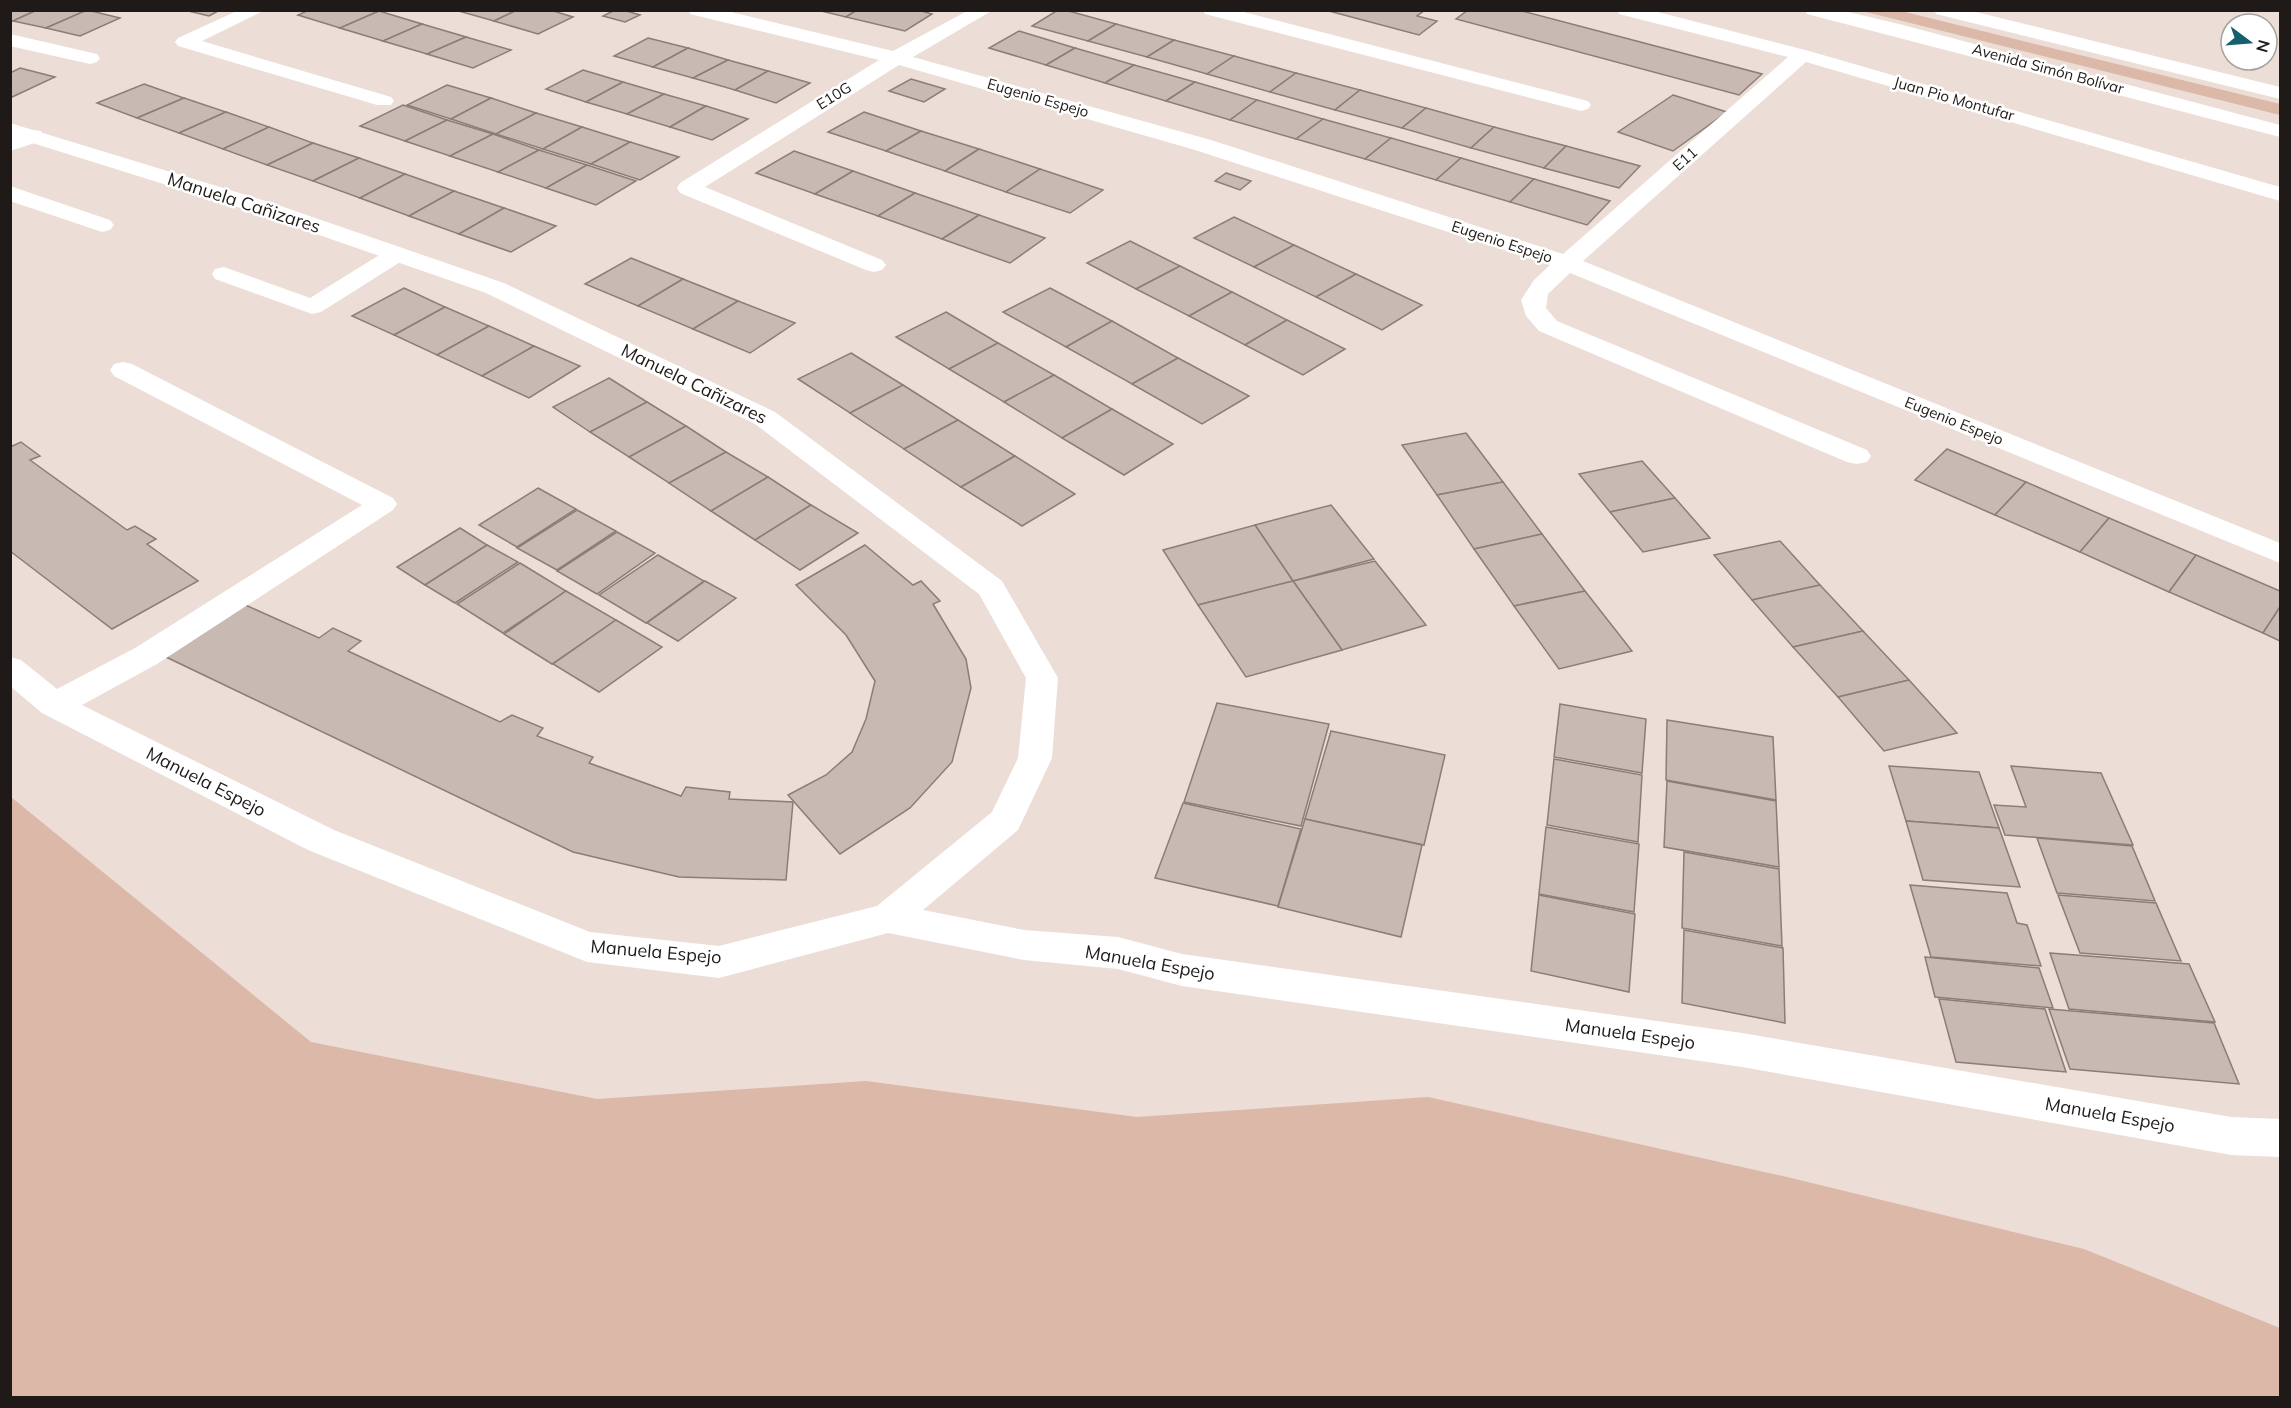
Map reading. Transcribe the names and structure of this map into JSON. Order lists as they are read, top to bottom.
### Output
{
  "streets": {
    "main road": [
      "Avenida Simón Bolívar",
      "E10G",
      "Eugenio Espejo",
      "Juan Pio Montufar",
      "E11",
      "Manuela Cañizares",
      "Manuela Espejo"
    ]
  },
  "crossings": [
    ["E10G", "Eugenio Espejo"],
    ["Eugenio Espejo", "E11"],
    ["Juan Pio Montufar", "E11"],
    ["Manuela Cañizares", "Manuela Espejo"]
  ],
  "north": "right"
}
